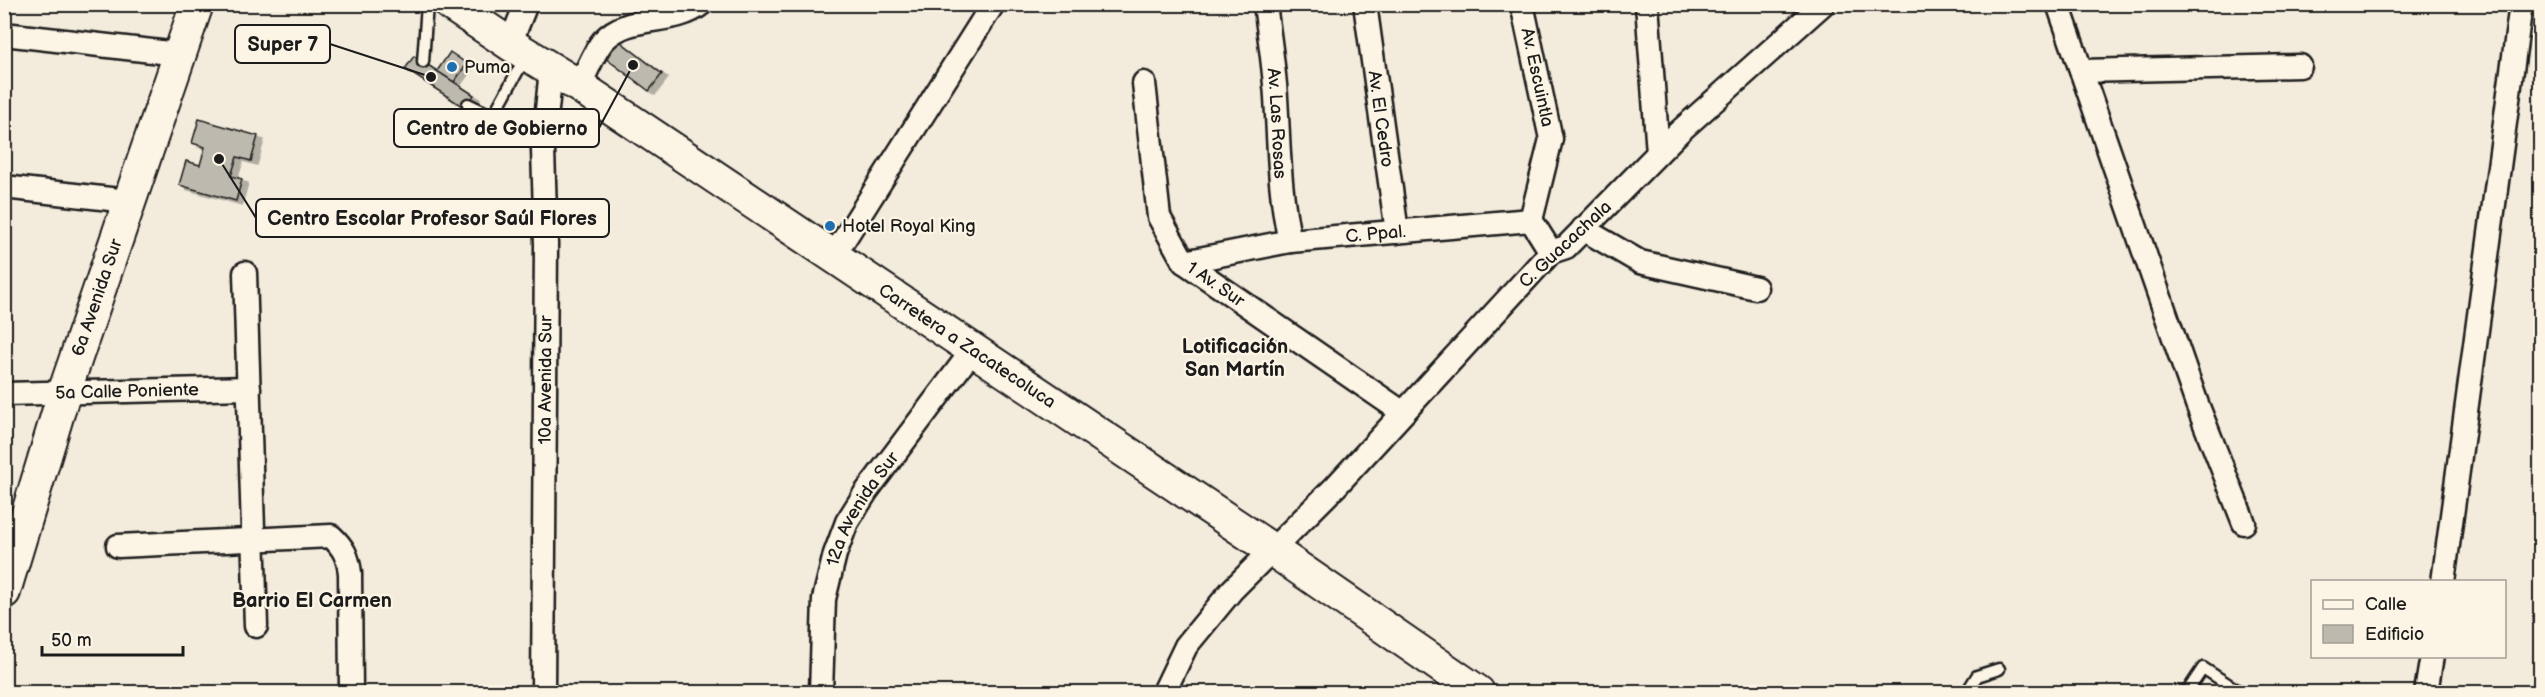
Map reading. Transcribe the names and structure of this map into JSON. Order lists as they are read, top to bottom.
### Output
{
  "streets": {
    "main road": ["6a Avenida Sur", "Carretera a Zacatecoluca"],
    "street": [
      "Av. Escuintla",
      "Av. El Cedro",
      "Av. Las Rosas",
      "C. Ppal.",
      "C. Guacachala",
      "1 Av. Sur",
      "10a Avenida Sur",
      "5a Calle Poniente",
      "12a Avenida Sur"
    ]
  },
  "crossings": [
    ["Av. Escuintla", "C. Ppal."],
    ["Av. El Cedro", "C. Ppal."],
    ["Av. Las Rosas", "C. Ppal."],
    ["C. Ppal.", "1 Av. Sur"],
    ["C. Guacachala", "1 Av. Sur"],
    ["C. Guacachala", "Carretera a Zacatecoluca"],
    ["6a Avenida Sur", "5a Calle Poniente"],
    ["Carretera a Zacatecoluca", "10a Avenida Sur"],
    ["Carretera a Zacatecoluca", "12a Avenida Sur"]
  ],
  "districts": ["Lotificación San Martín", "Barrio El Carmen"],
  "places": [
    "Centro de Gobierno",
    "Puma",
    "Super 7",
    "Centro Escolar Profesor Saúl Flores",
    "Hotel Royal King"
  ],
  "legend": ["Calle", "Edificio"],
  "scale_bar": "50 m"
}
